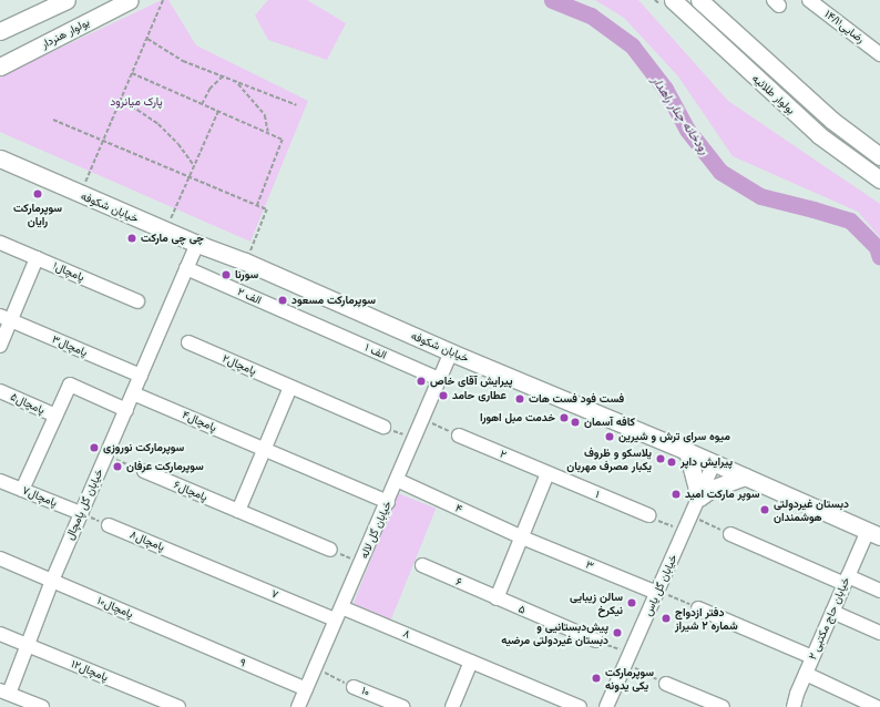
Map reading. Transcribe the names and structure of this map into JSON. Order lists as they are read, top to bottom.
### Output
{
  "streets": {
    "main road": ["بولوار هنردار", "بولوار طلائیه", "خیابان شکوفه"],
    "street": [
      "رضایی۱۴/۱۱",
      "پامچال۱",
      "۲ الف",
      "پامچال۳",
      "۱ الف",
      "پامچال۲",
      "پامچال۵",
      "پامچال۴",
      "۲",
      "پامچال۶",
      "۱",
      "پامچال۷",
      "خیابان گل پامچال",
      "۴",
      "خیابان گل لاله",
      "پامچال۸",
      "۳",
      "۶",
      "خیابان گل یاس",
      "۷",
      "پامچال۱۰",
      "۵",
      "خیابان حاج مکتبی ۲",
      "۸",
      "۹",
      "پامچال۱۲",
      "۱۰"
    ]
  },
  "crossings": [
    ["خیابان شکوفه", "خیابان گل پامچال"],
    ["خیابان شکوفه", "خیابان گل لاله"],
    ["خیابان شکوفه", "خیابان گل یاس"],
    ["خیابان شکوفه", "خیابان حاج مکتبی ۲"],
    ["۲ الف", "۱ الف"],
    ["۲ الف", "خیابان گل پامچال"],
    ["پامچال۳", "خیابان گل پامچال"],
    ["۱ الف", "خیابان گل لاله"],
    ["پامچال۴", "خیابان گل پامچال"],
    ["۲", "۱"],
    ["پامچال۷", "خیابان گل پامچال"],
    ["خیابان گل پامچال", "پامچال۱۰"],
    ["خیابان گل پامچال", "پامچال۱۲"],
    ["۴", "خیابان گل لاله"],
    ["۴", "۳"],
    ["خیابان گل لاله", "۷"],
    ["خیابان گل لاله", "۸"],
    ["خیابان گل لاله", "۹"],
    ["پامچال۸", "۷"],
    ["۳", "خیابان گل یاس"],
    ["۶", "۵"],
    ["پامچال۱۰", "۹"]
  ],
  "water": ["رودخانه چنار راهدار"],
  "parks": ["پارک میانرود"],
  "places": [
    "سوپرمارکت رایان",
    "چی چی مارکت",
    "سورنا",
    "سوپرمارکت مسعود",
    "پیرایش آقای خاص",
    "عطاری حامد",
    "فست فود فست هات",
    "خدمت مبل اهورا",
    "کافه آسمان",
    "میوه سرای ترش و شیرین",
    "سوپرمارکت نوروزی",
    "پلاسکو و ظروف یکبار مصرف مهربان",
    "پیرایش داپر",
    "سوپرمارکت عرفان",
    "سوپر مارکت امید",
    "دبستان غیردولتی هوشمندان",
    "سالن زیبایی نیکرخ",
    "دفتر ازدواج شماره ۲ شیراز",
    "پیش‌دبستانیی و دبستان غیردولتی مرضیه",
    "سوپرمارکت یکی یدونه"
  ]
}
